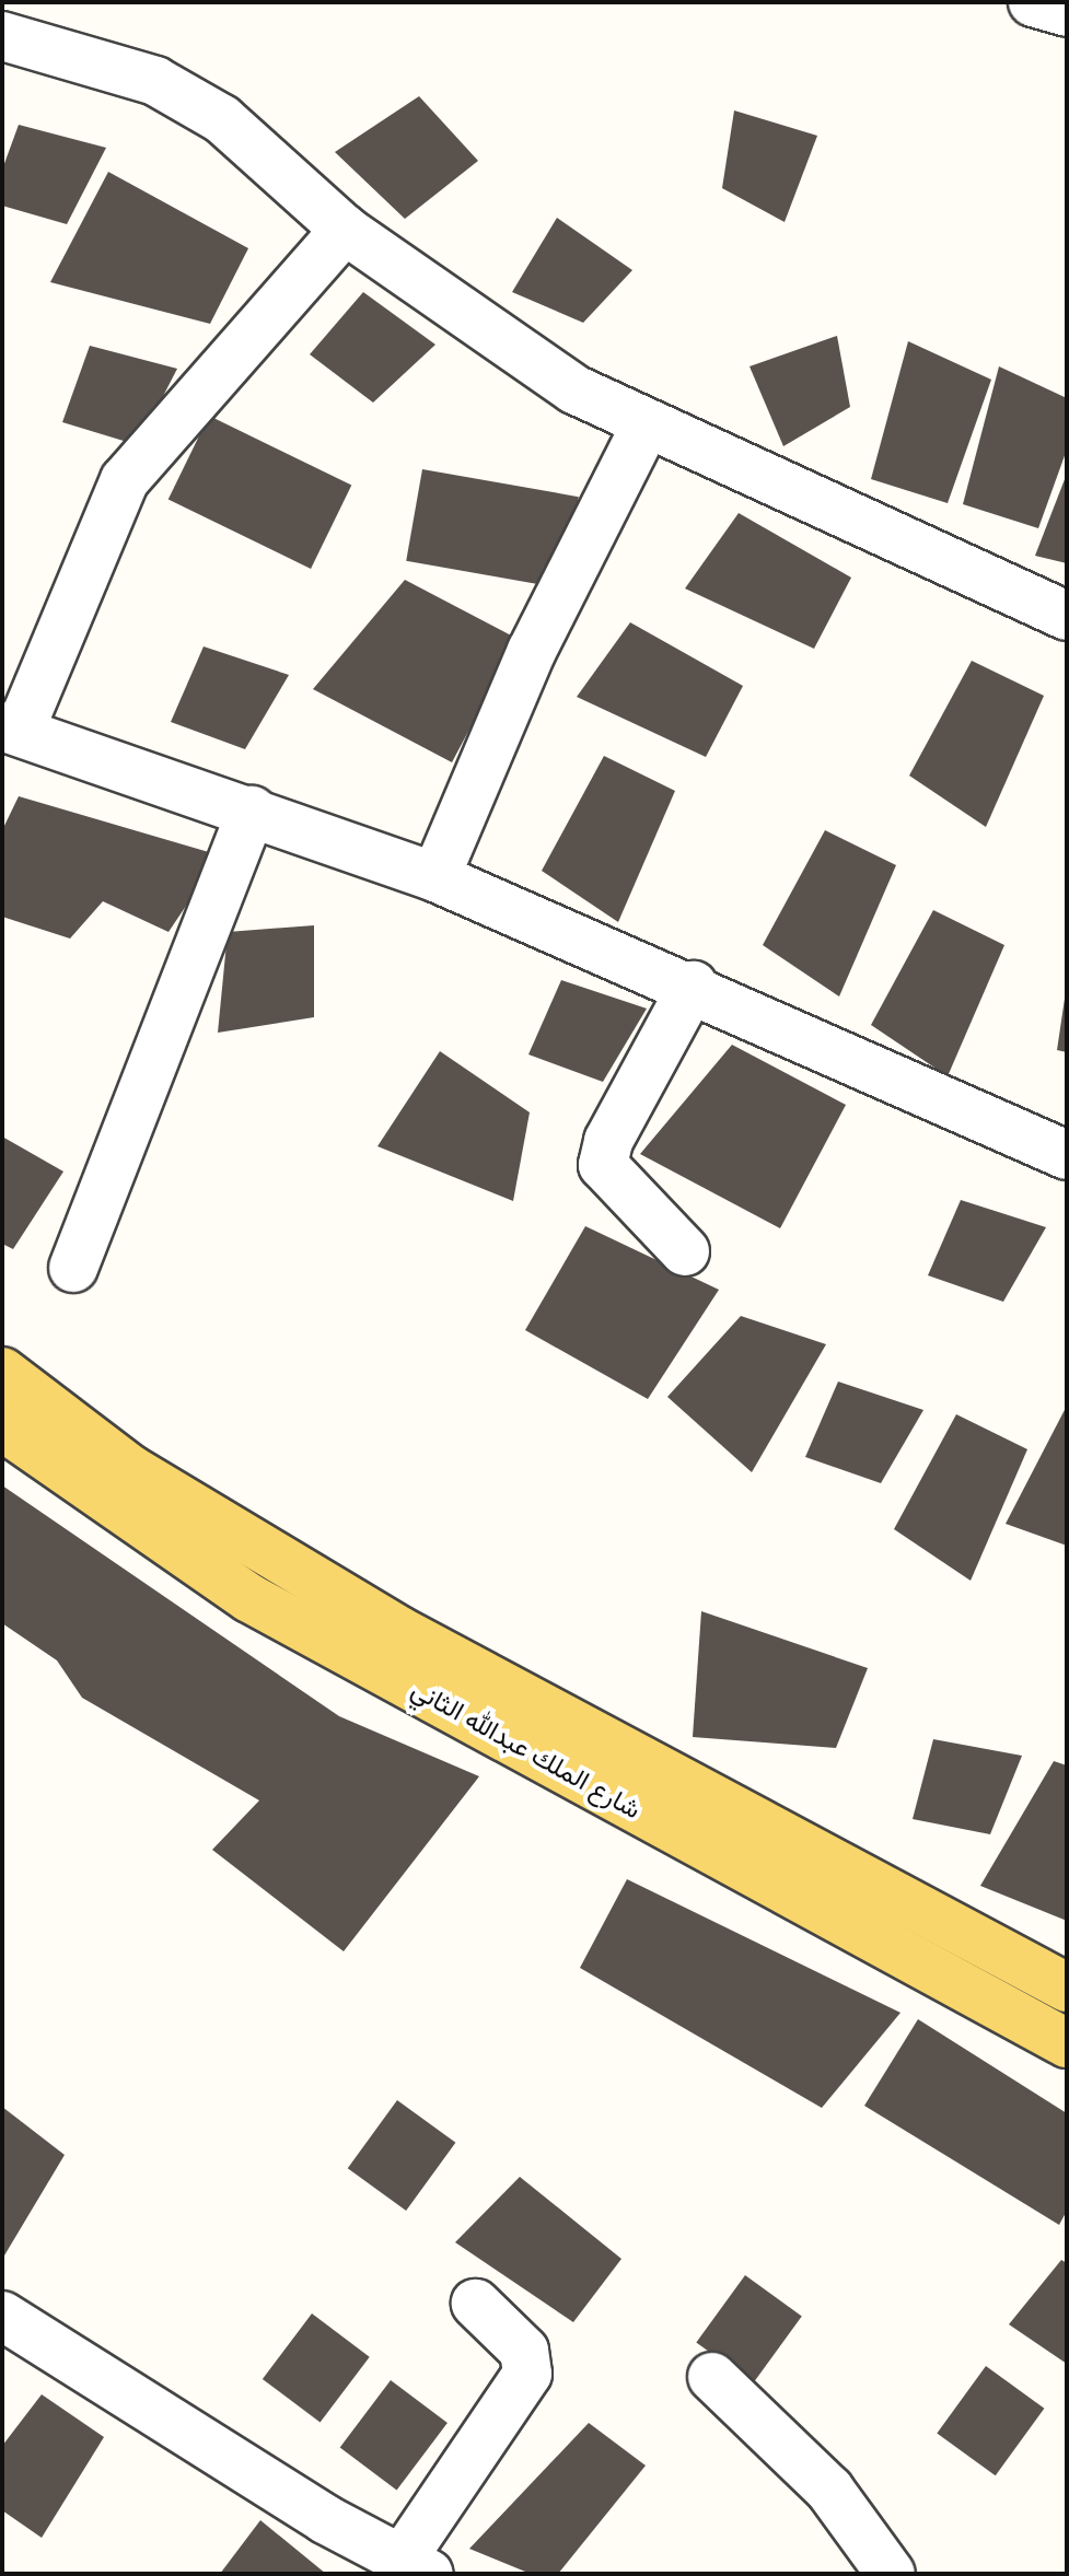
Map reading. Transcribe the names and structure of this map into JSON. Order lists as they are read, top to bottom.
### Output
{
  "streets": {
    "main road": ["شارع الملك عبدالله الثاني"]
  }
}
